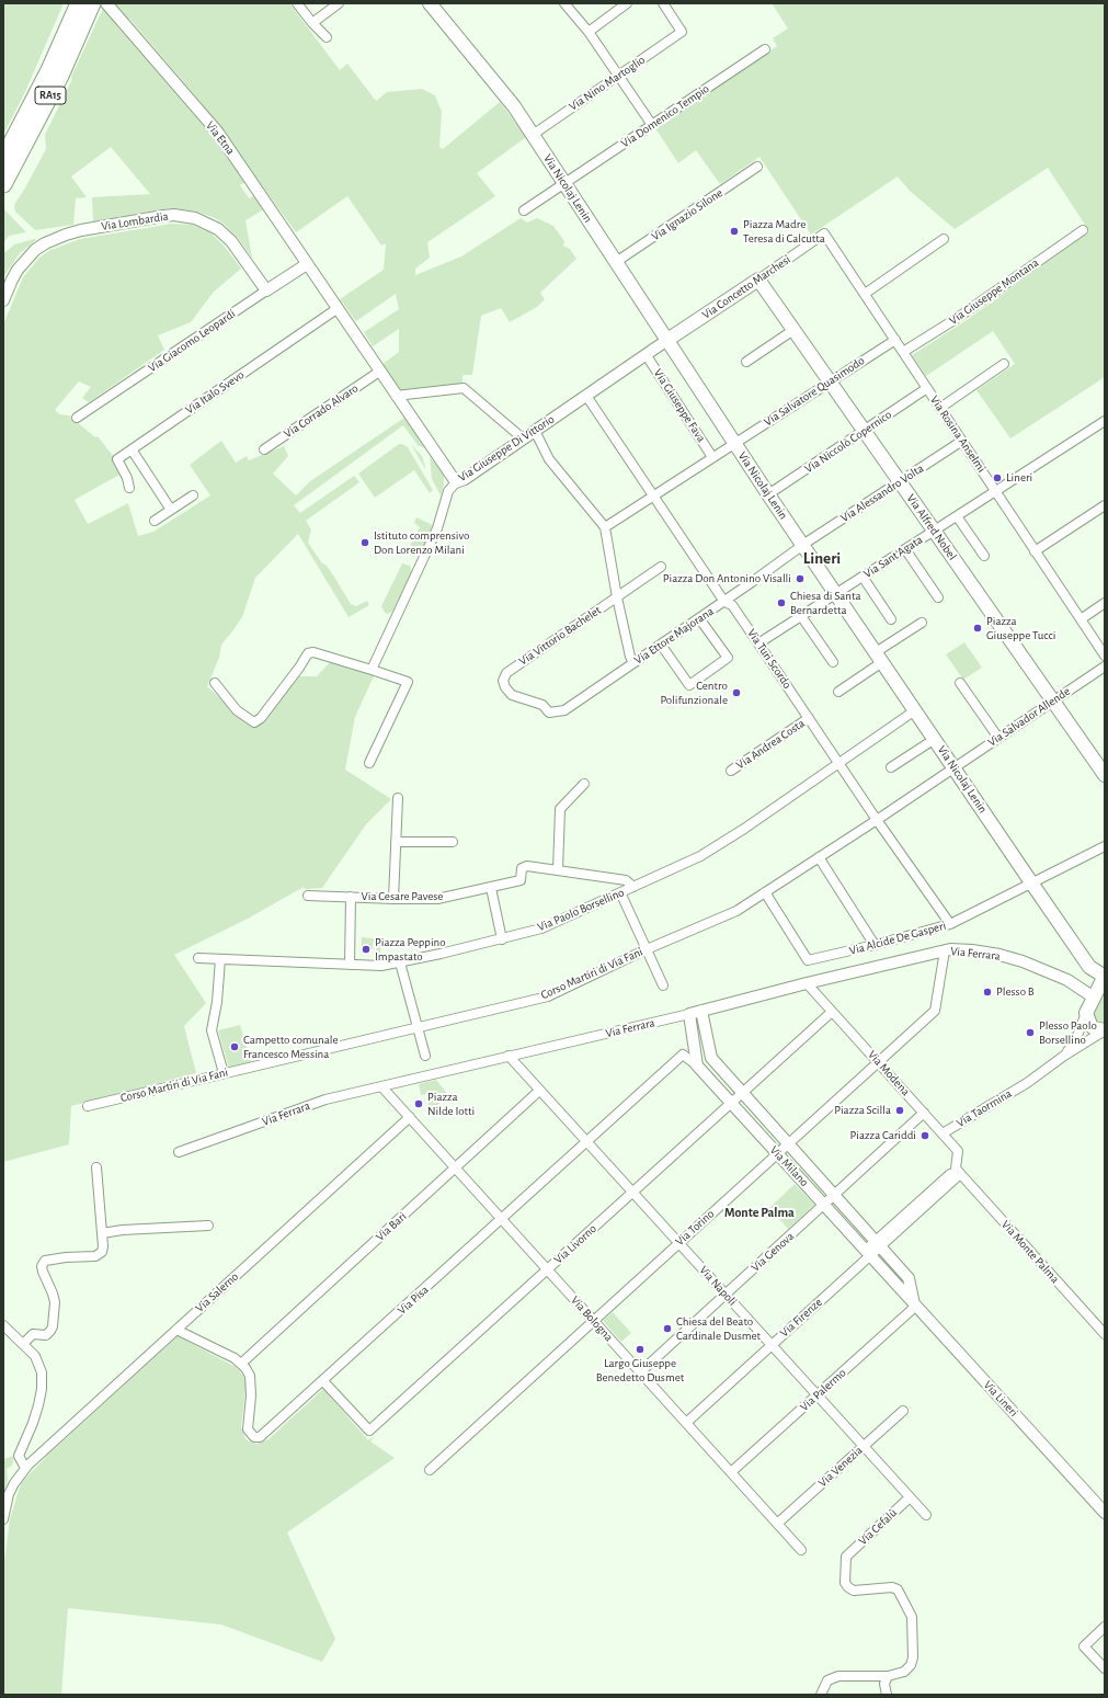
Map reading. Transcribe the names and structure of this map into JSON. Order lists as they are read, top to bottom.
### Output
{
  "streets": {
    "highway": ["RA15"],
    "main road": ["Via Nicolaj Lenin", "Via Concetto Marchesi", "Via Alfred Nobel"],
    "street": [
      "Via Nino Martoglio",
      "Via Domenico Tempio",
      "Via Etna",
      "Via Ignazio Silone",
      "Via Lombardia",
      "Via Giuseppe Montana",
      "Via Giacomo Leopardi",
      "Via Salvatore Quasimodo",
      "Via Italo Svevo",
      "Via Giuseppe Fava",
      "Via Corrado Alvaro",
      "Via Rosina Anselmi",
      "Via Niccolò Copernico",
      "Via Giuseppe Di Vittorio",
      "Via Alessandro Volta",
      "Via Sant'Agata",
      "Via Vittorio Bachelet",
      "Via Ettore Majorana",
      "Via Turi Scordo",
      "Via Salvador Allende",
      "Via Andrea Costa",
      "Via Cesare Pavese",
      "Via Paolo Borsellino",
      "Via Alcide De Gasperi",
      "Via Ferrara",
      "Corso Martiri di Via Fani",
      "Via Modena",
      "Via Taormina",
      "Via Milano",
      "Via Bari",
      "Via Torino",
      "Via Livorno",
      "Via Genova",
      "Via Monte Palma",
      "Via Napoli",
      "Via Salerno",
      "Via Pisa",
      "Via Firenze",
      "Via Bologna",
      "Via Palermo",
      "Via Lineri",
      "Via Venezia",
      "Via Cefalù"
    ]
  },
  "crossings": [
    ["Via Nino Martoglio", "Via Nicolaj Lenin"],
    ["Via Domenico Tempio", "Via Nicolaj Lenin"],
    ["Via Etna", "Via Giacomo Leopardi"],
    ["Via Etna", "Via Giuseppe Di Vittorio"],
    ["Via Nicolaj Lenin", "Via Ignazio Silone"],
    ["Via Nicolaj Lenin", "Via Concetto Marchesi"],
    ["Via Nicolaj Lenin", "Via Salvatore Quasimodo"],
    ["Via Nicolaj Lenin", "Via Niccolò Copernico"],
    ["Via Nicolaj Lenin", "Via Giuseppe Di Vittorio"],
    ["Via Nicolaj Lenin", "Via Alessandro Volta"],
    ["Via Nicolaj Lenin", "Via Sant'Agata"],
    ["Via Nicolaj Lenin", "Via Ettore Majorana"],
    ["Via Nicolaj Lenin", "Via Salvador Allende"],
    ["Via Nicolaj Lenin", "Via Paolo Borsellino"],
    ["Via Nicolaj Lenin", "Via Alcide De Gasperi"],
    ["Via Nicolaj Lenin", "Corso Martiri di Via Fani"],
    ["Via Lombardia", "Via Giacomo Leopardi"],
    ["Via Concetto Marchesi", "Via Rosina Anselmi"],
    ["Via Concetto Marchesi", "Via Giuseppe Di Vittorio"],
    ["Via Concetto Marchesi", "Via Alfred Nobel"],
    ["Via Giuseppe Montana", "Via Rosina Anselmi"],
    ["Via Giacomo Leopardi", "Via Giuseppe Di Vittorio"],
    ["Via Salvatore Quasimodo", "Via Giuseppe Fava"],
    ["Via Salvatore Quasimodo", "Via Rosina Anselmi"],
    ["Via Salvatore Quasimodo", "Via Alfred Nobel"],
    ["Via Salvatore Quasimodo", "Via Turi Scordo"],
    ["Via Italo Svevo", "Via Giuseppe Di Vittorio"],
    ["Via Giuseppe Fava", "Via Giuseppe Di Vittorio"],
    ["Via Corrado Alvaro", "Via Giuseppe Di Vittorio"],
    ["Via Rosina Anselmi", "Via Niccolò Copernico"],
    ["Via Rosina Anselmi", "Via Alessandro Volta"],
    ["Via Rosina Anselmi", "Via Sant'Agata"],
    ["Via Niccolò Copernico", "Via Alfred Nobel"],
    ["Via Giuseppe Di Vittorio", "Via Turi Scordo"],
    ["Via Alessandro Volta", "Via Alfred Nobel"],
    ["Via Alessandro Volta", "Via Ettore Majorana"],
    ["Via Alfred Nobel", "Via Sant'Agata"],
    ["Via Alfred Nobel", "Via Salvador Allende"],
    ["Via Sant'Agata", "Via Turi Scordo"],
    ["Via Vittorio Bachelet", "Via Ettore Majorana"],
    ["Via Ettore Majorana", "Via Turi Scordo"],
    ["Via Turi Scordo", "Via Andrea Costa"],
    ["Via Turi Scordo", "Via Paolo Borsellino"],
    ["Via Turi Scordo", "Via Alcide De Gasperi"],
    ["Via Turi Scordo", "Corso Martiri di Via Fani"],
    ["Via Salvador Allende", "Corso Martiri di Via Fani"],
    ["Via Alcide De Gasperi", "Corso Martiri di Via Fani"],
    ["Via Ferrara", "Via Modena"],
    ["Via Ferrara", "Via Milano"],
    ["Via Ferrara", "Via Torino"],
    ["Via Ferrara", "Via Napoli"],
    ["Via Ferrara", "Via Bologna"],
    ["Via Modena", "Via Taormina"],
    ["Via Modena", "Via Torino"],
    ["Via Modena", "Via Livorno"],
    ["Via Modena", "Via Genova"],
    ["Via Modena", "Via Monte Palma"],
    ["Via Milano", "Via Torino"],
    ["Via Milano", "Via Livorno"],
    ["Via Milano", "Via Genova"],
    ["Via Milano", "Via Pisa"],
    ["Via Milano", "Via Firenze"],
    ["Via Milano", "Via Palermo"],
    ["Via Milano", "Via Lineri"],
    ["Via Bari", "Via Napoli"],
    ["Via Bari", "Via Pisa"],
    ["Via Bari", "Via Bologna"],
    ["Via Torino", "Via Napoli"],
    ["Via Torino", "Via Bologna"],
    ["Via Livorno", "Via Napoli"],
    ["Via Livorno", "Via Pisa"],
    ["Via Livorno", "Via Bologna"],
    ["Via Genova", "Via Napoli"],
    ["Via Genova", "Via Bologna"],
    ["Via Napoli", "Via Pisa"],
    ["Via Napoli", "Via Firenze"],
    ["Via Napoli", "Via Palermo"],
    ["Via Napoli", "Via Venezia"],
    ["Via Napoli", "Via Cefalù"],
    ["Via Salerno", "Via Bologna"],
    ["Via Pisa", "Via Bologna"],
    ["Via Firenze", "Via Bologna"],
    ["Via Bologna", "Via Palermo"],
    ["Via Bologna", "Via Venezia"],
    ["Via Palermo", "Via Lineri"]
  ],
  "districts": ["Lineri", "Monte Palma"],
  "places": [
    "Piazza Madre Teresa di Calcutta",
    "Lineri",
    "Istituto comprensivo Don Lorenzo Milani",
    "Piazza Don Antonino Visalli",
    "Chiesa di Santa Bernardetta",
    "Piazza Giuseppe Tucci",
    "Centro Polifunzionale",
    "Piazza Peppino Impastato",
    "Plesso B",
    "Plesso Paolo Borsellino",
    "Campetto comunale Francesco Messina",
    "Piazza Nilde Iotti",
    "Piazza Scilla",
    "Piazza Cariddi",
    "Chiesa del Beato Cardinale Dusmet",
    "Largo Giuseppe Benedetto Dusmet"
  ]
}
